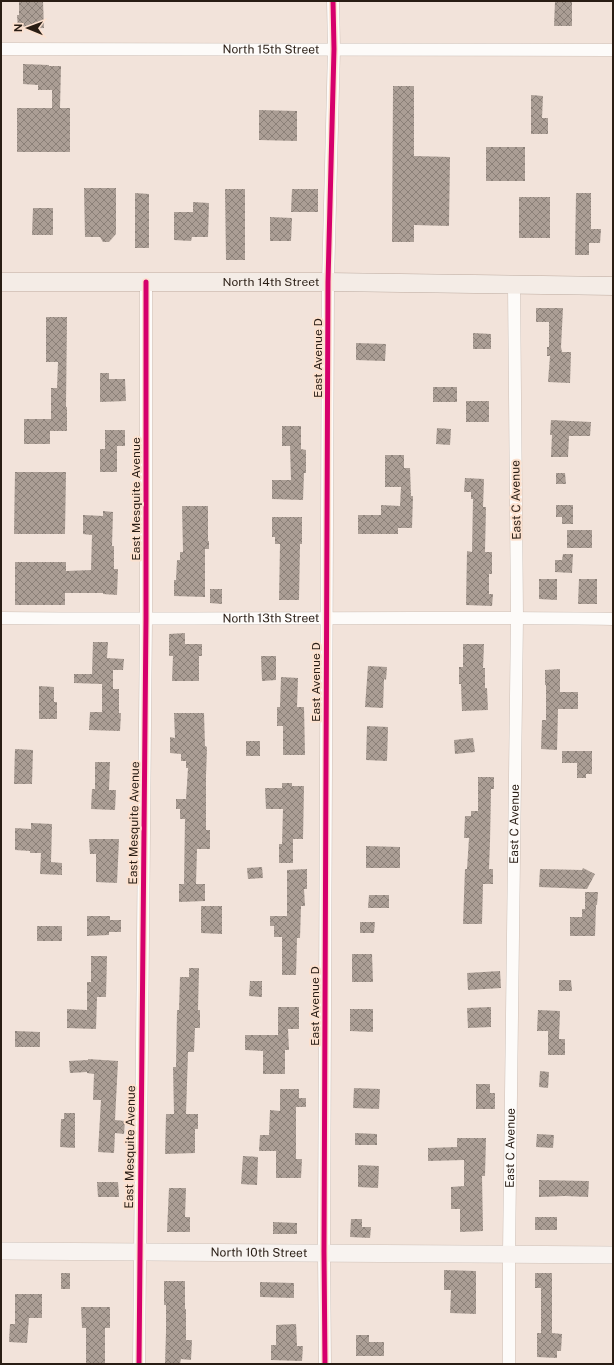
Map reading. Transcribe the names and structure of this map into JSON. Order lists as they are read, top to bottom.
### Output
{
  "streets": {
    "main road": ["North 14th Street"],
    "street": [
      "North 15th Street",
      "East Avenue D",
      "East Mesquite Avenue",
      "East C Avenue",
      "North 13th Street",
      "North 10th Street"
    ]
  },
  "crossings": [
    ["North 15th Street", "East Avenue D"],
    ["North 14th Street", "East Avenue D"],
    ["North 14th Street", "East Mesquite Avenue"],
    ["North 14th Street", "East C Avenue"],
    ["East Avenue D", "North 13th Street"],
    ["East Avenue D", "North 10th Street"],
    ["East Mesquite Avenue", "North 13th Street"],
    ["East Mesquite Avenue", "North 10th Street"],
    ["East C Avenue", "North 13th Street"],
    ["East C Avenue", "North 10th Street"]
  ],
  "north": "left"
}
